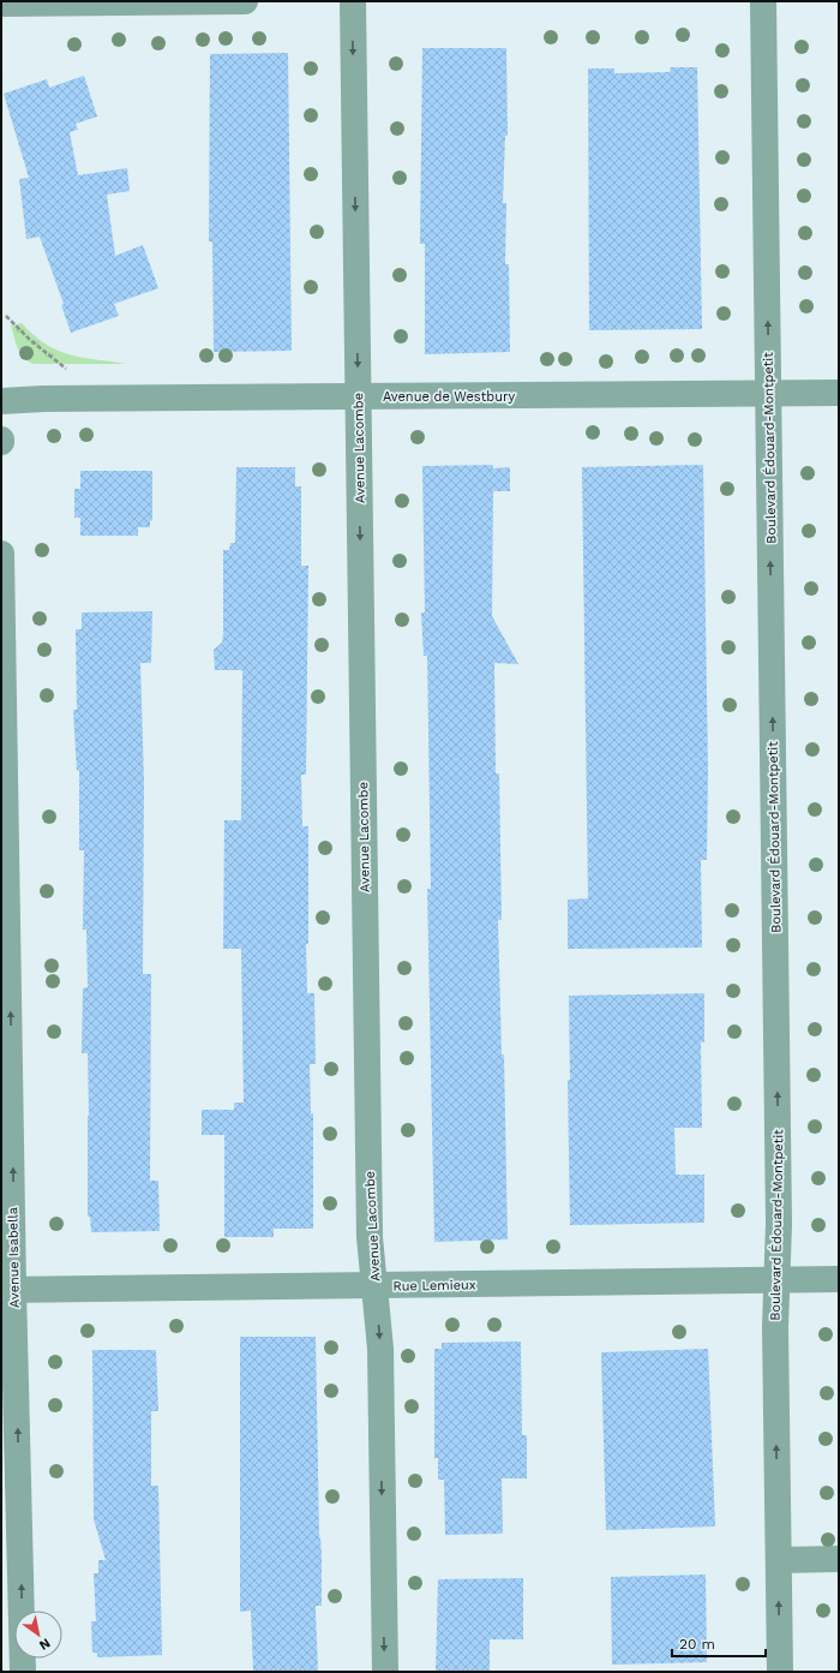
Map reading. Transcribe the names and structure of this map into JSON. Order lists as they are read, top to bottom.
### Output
{
  "streets": {
    "street": [
      "Avenue de Westbury",
      "Avenue Lacombe",
      "Boulevard Édouard-Montpetit",
      "Avenue Isabella",
      "Rue Lemieux"
    ]
  },
  "crossings": [
    ["Avenue de Westbury", "Avenue Lacombe"],
    ["Avenue de Westbury", "Boulevard Édouard-Montpetit"],
    ["Avenue Lacombe", "Rue Lemieux"],
    ["Boulevard Édouard-Montpetit", "Rue Lemieux"],
    ["Avenue Isabella", "Rue Lemieux"]
  ],
  "one_way": ["Avenue Lacombe", "Boulevard Édouard-Montpetit", "Avenue Isabella"],
  "scale_bar": "20 m",
  "north": "bottom right"
}
